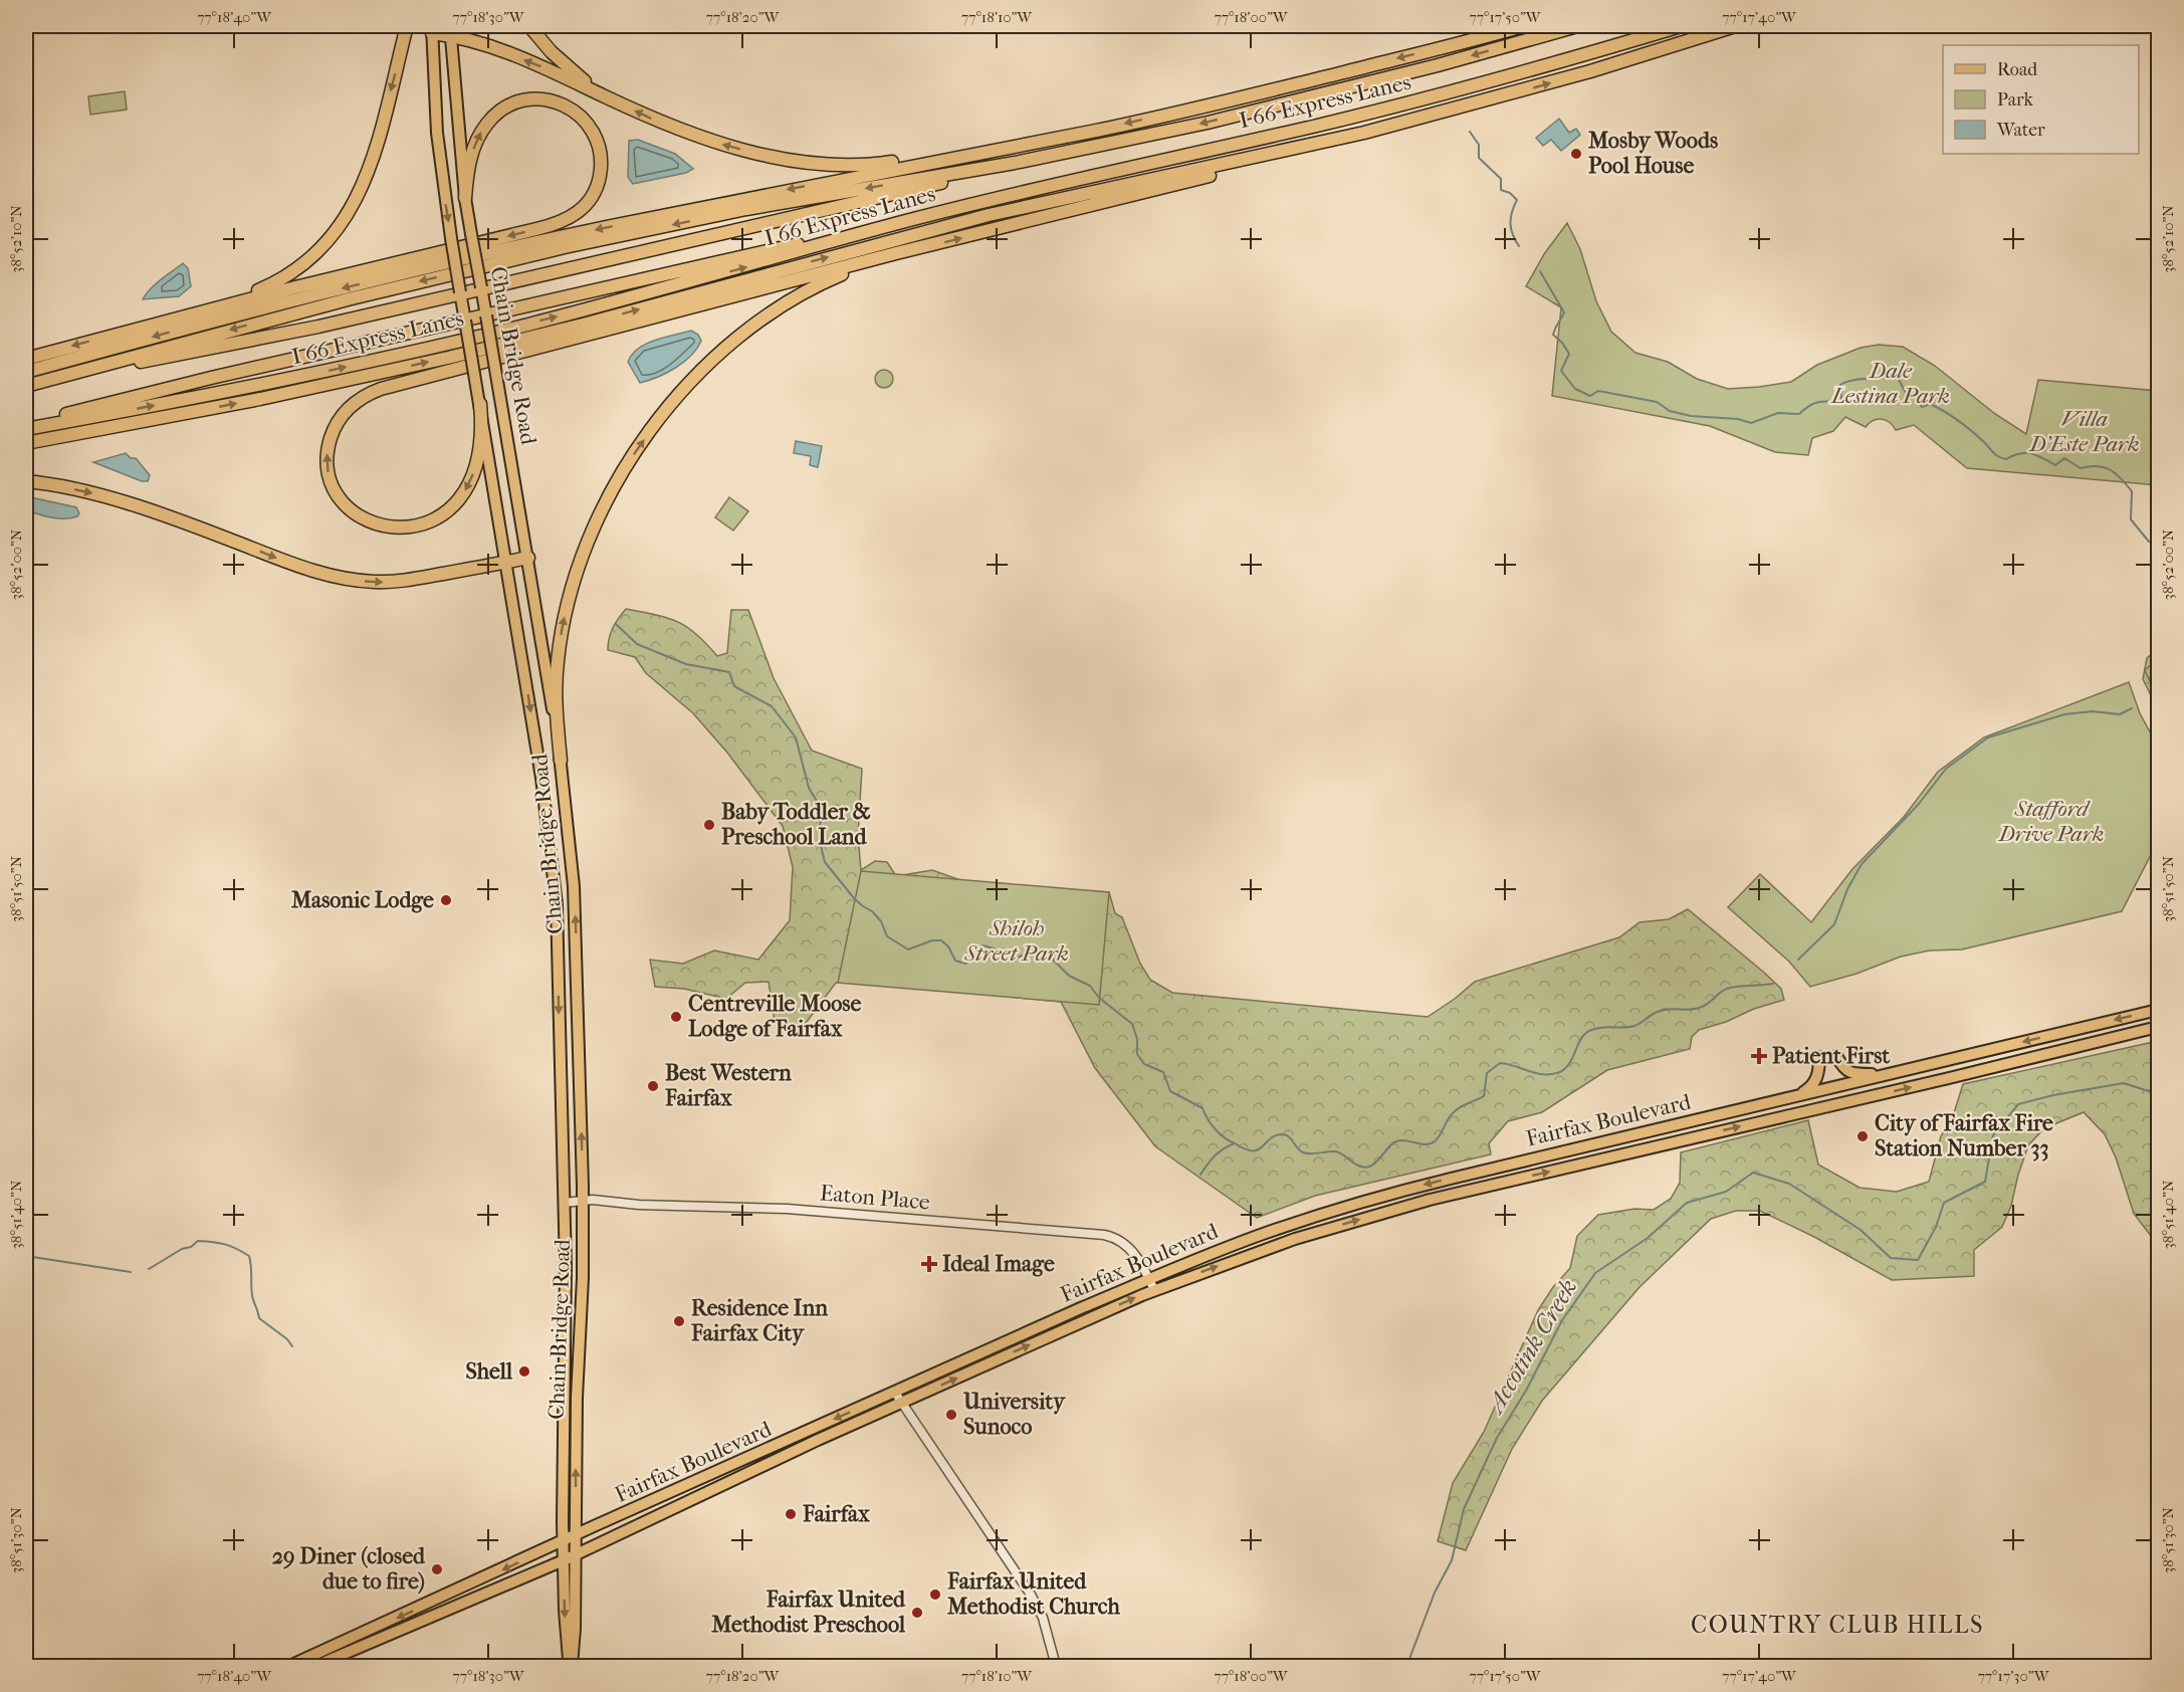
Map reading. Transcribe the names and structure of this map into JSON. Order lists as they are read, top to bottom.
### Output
{
  "streets": {
    "highway": ["I 66 Express Lanes"],
    "main road": ["Chain Bridge Road", "Fairfax Boulevard"],
    "street": ["Eaton Place"]
  },
  "crossings": [
    ["Chain Bridge Road", "Fairfax Boulevard"],
    ["Chain Bridge Road", "Eaton Place"],
    ["Fairfax Boulevard", "Eaton Place"]
  ],
  "districts": ["COUNTRY CLUB HILLS"],
  "water": ["Accotink Creek"],
  "parks": [
    "Dale Lestina Park",
    "Villa D'Este Park",
    "Stafford Drive Park",
    "Shiloh Street Park"
  ],
  "places": {
    "other": [
      "Mosby Woods Pool House",
      "Baby Toddler & Preschool Land",
      "Masonic Lodge",
      "Centreville Moose Lodge of Fairfax",
      "Best Western Fairfax",
      "City of Fairfax Fire Station Number 33",
      "Residence Inn Fairfax City",
      "Shell",
      "University Sunoco",
      "Fairfax",
      "29 Diner (closed due to fire)",
      "Fairfax United Methodist Church",
      "Fairfax United Methodist Preschool"
    ],
    "health": ["Patient First", "Ideal Image"]
  },
  "legend": ["Road", "Park", "Water"],
  "coordinates": [
    "77°18'40\"W",
    "77°18'30\"W",
    "77°18'20\"W",
    "77°18'10\"W",
    "77°18'00\"W",
    "77°17'50\"W",
    "77°17'40\"W",
    "38°52'10\"N",
    "38°52'00\"N",
    "38°51'50\"N",
    "38°51'40\"N",
    "38°51'30\"N",
    "77°17'30\"W"
  ]
}
